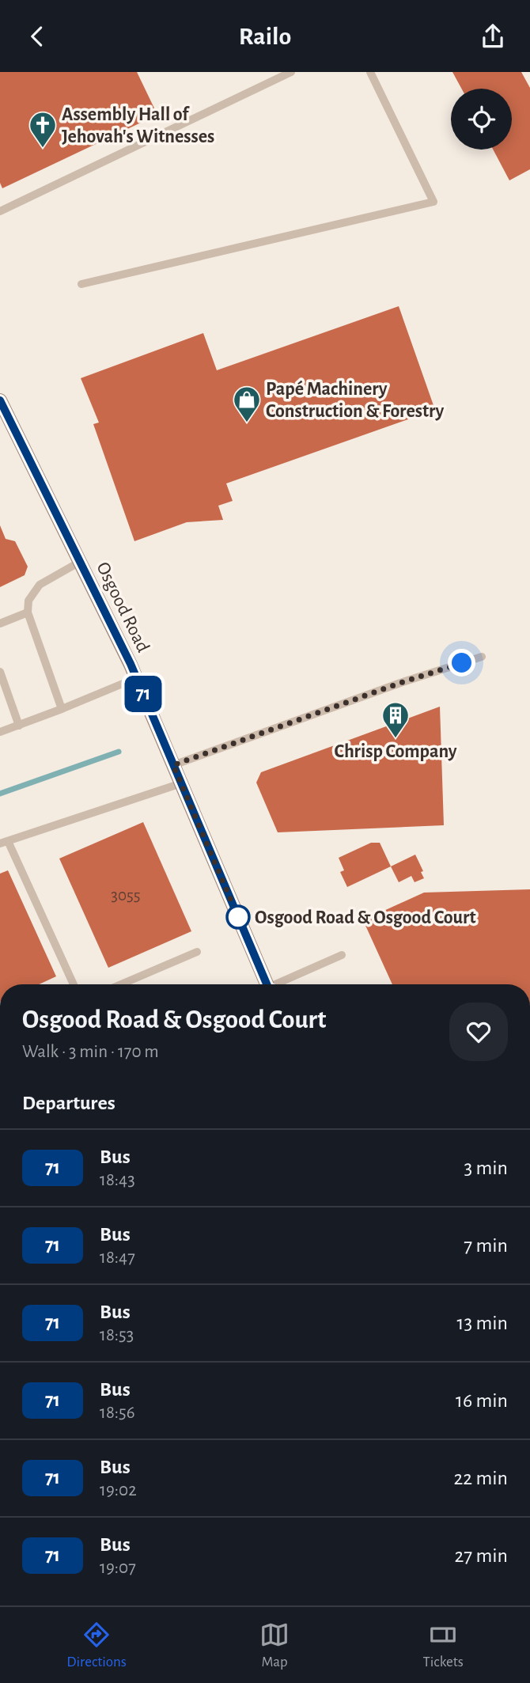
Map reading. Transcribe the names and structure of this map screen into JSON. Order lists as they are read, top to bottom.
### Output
{
  "streets": {
    "main road": ["Osgood Road"]
  },
  "places": {
    "church": ["Assembly Hall of Jehovah's Witnesses"],
    "shop": ["Papé Machinery Construction & Forestry"],
    "building": ["Chrisp Company"],
    "other": ["Osgood Road & Osgood Court"]
  },
  "lines": ["bus line 71"],
  "house_numbers": ["3055"],
  "page": {
    "header": "Railo",
    "on_map": "71",
    "heading": [
      ["Osgood Road & Osgood Court", "Walk · 3 min · 170 m"],
      "Departures"
    ],
    "list": [
      {
        "mark": "71",
        "name": "Bus",
        "note": "18:43",
        "value": "3 min"
      },
      {
        "mark": "71",
        "name": "Bus",
        "note": "18:47",
        "value": "7 min"
      },
      {
        "mark": "71",
        "name": "Bus",
        "note": "18:53",
        "value": "13 min"
      },
      {
        "mark": "71",
        "name": "Bus",
        "note": "18:56",
        "value": "16 min"
      },
      {
        "mark": "71",
        "name": "Bus",
        "note": "19:02",
        "value": "22 min"
      },
      {
        "mark": "71",
        "name": "Bus",
        "note": "19:07",
        "value": "27 min"
      }
    ],
    "tabs": ["Directions", "Map", "Tickets"]
  }
}
